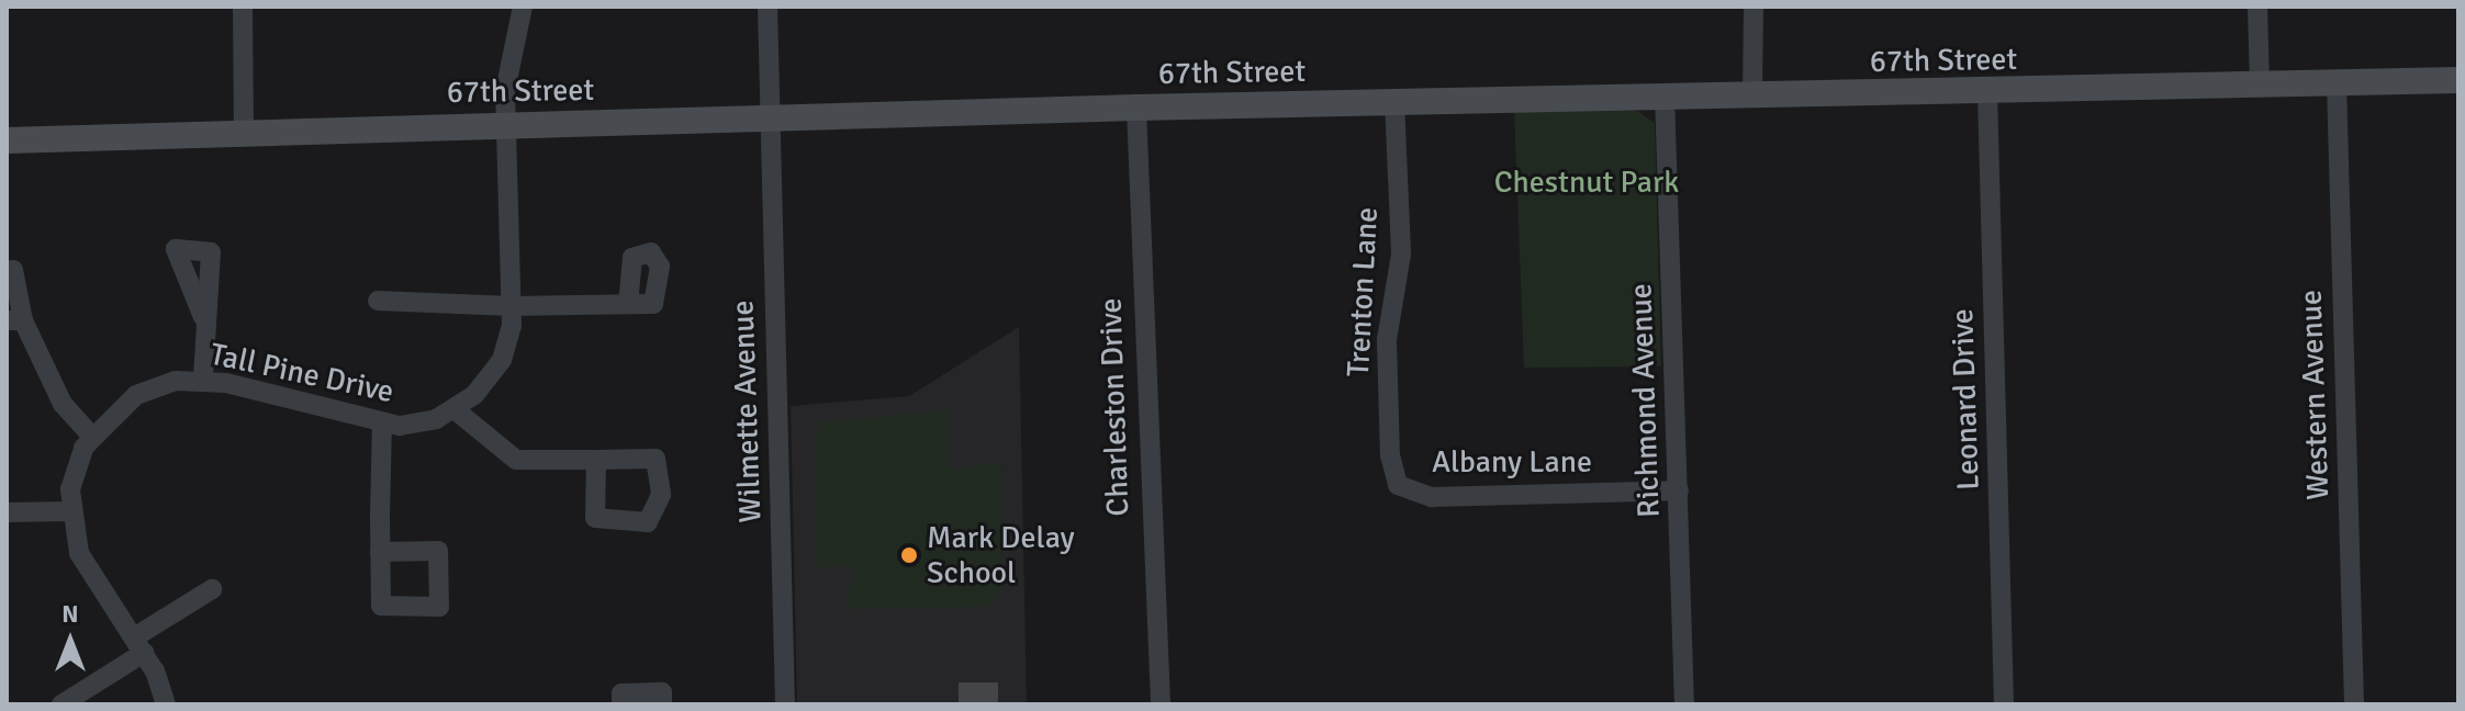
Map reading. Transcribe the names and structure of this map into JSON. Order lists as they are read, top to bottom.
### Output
{
  "streets": {
    "street": [
      "67th Street",
      "Trenton Lane",
      "Tall Pine Drive",
      "Western Avenue",
      "Leonard Drive",
      "Richmond Avenue",
      "Charleston Drive",
      "Wilmette Avenue",
      "Albany Lane"
    ]
  },
  "crossings": [
    ["67th Street", "Trenton Lane"],
    ["67th Street", "Tall Pine Drive"],
    ["67th Street", "Western Avenue"],
    ["67th Street", "Leonard Drive"],
    ["67th Street", "Richmond Avenue"],
    ["67th Street", "Charleston Drive"],
    ["67th Street", "Wilmette Avenue"],
    ["Trenton Lane", "Albany Lane"],
    ["Richmond Avenue", "Albany Lane"]
  ],
  "parks": ["Chestnut Park"],
  "places": ["Mark Delay School"],
  "north": "top"
}
